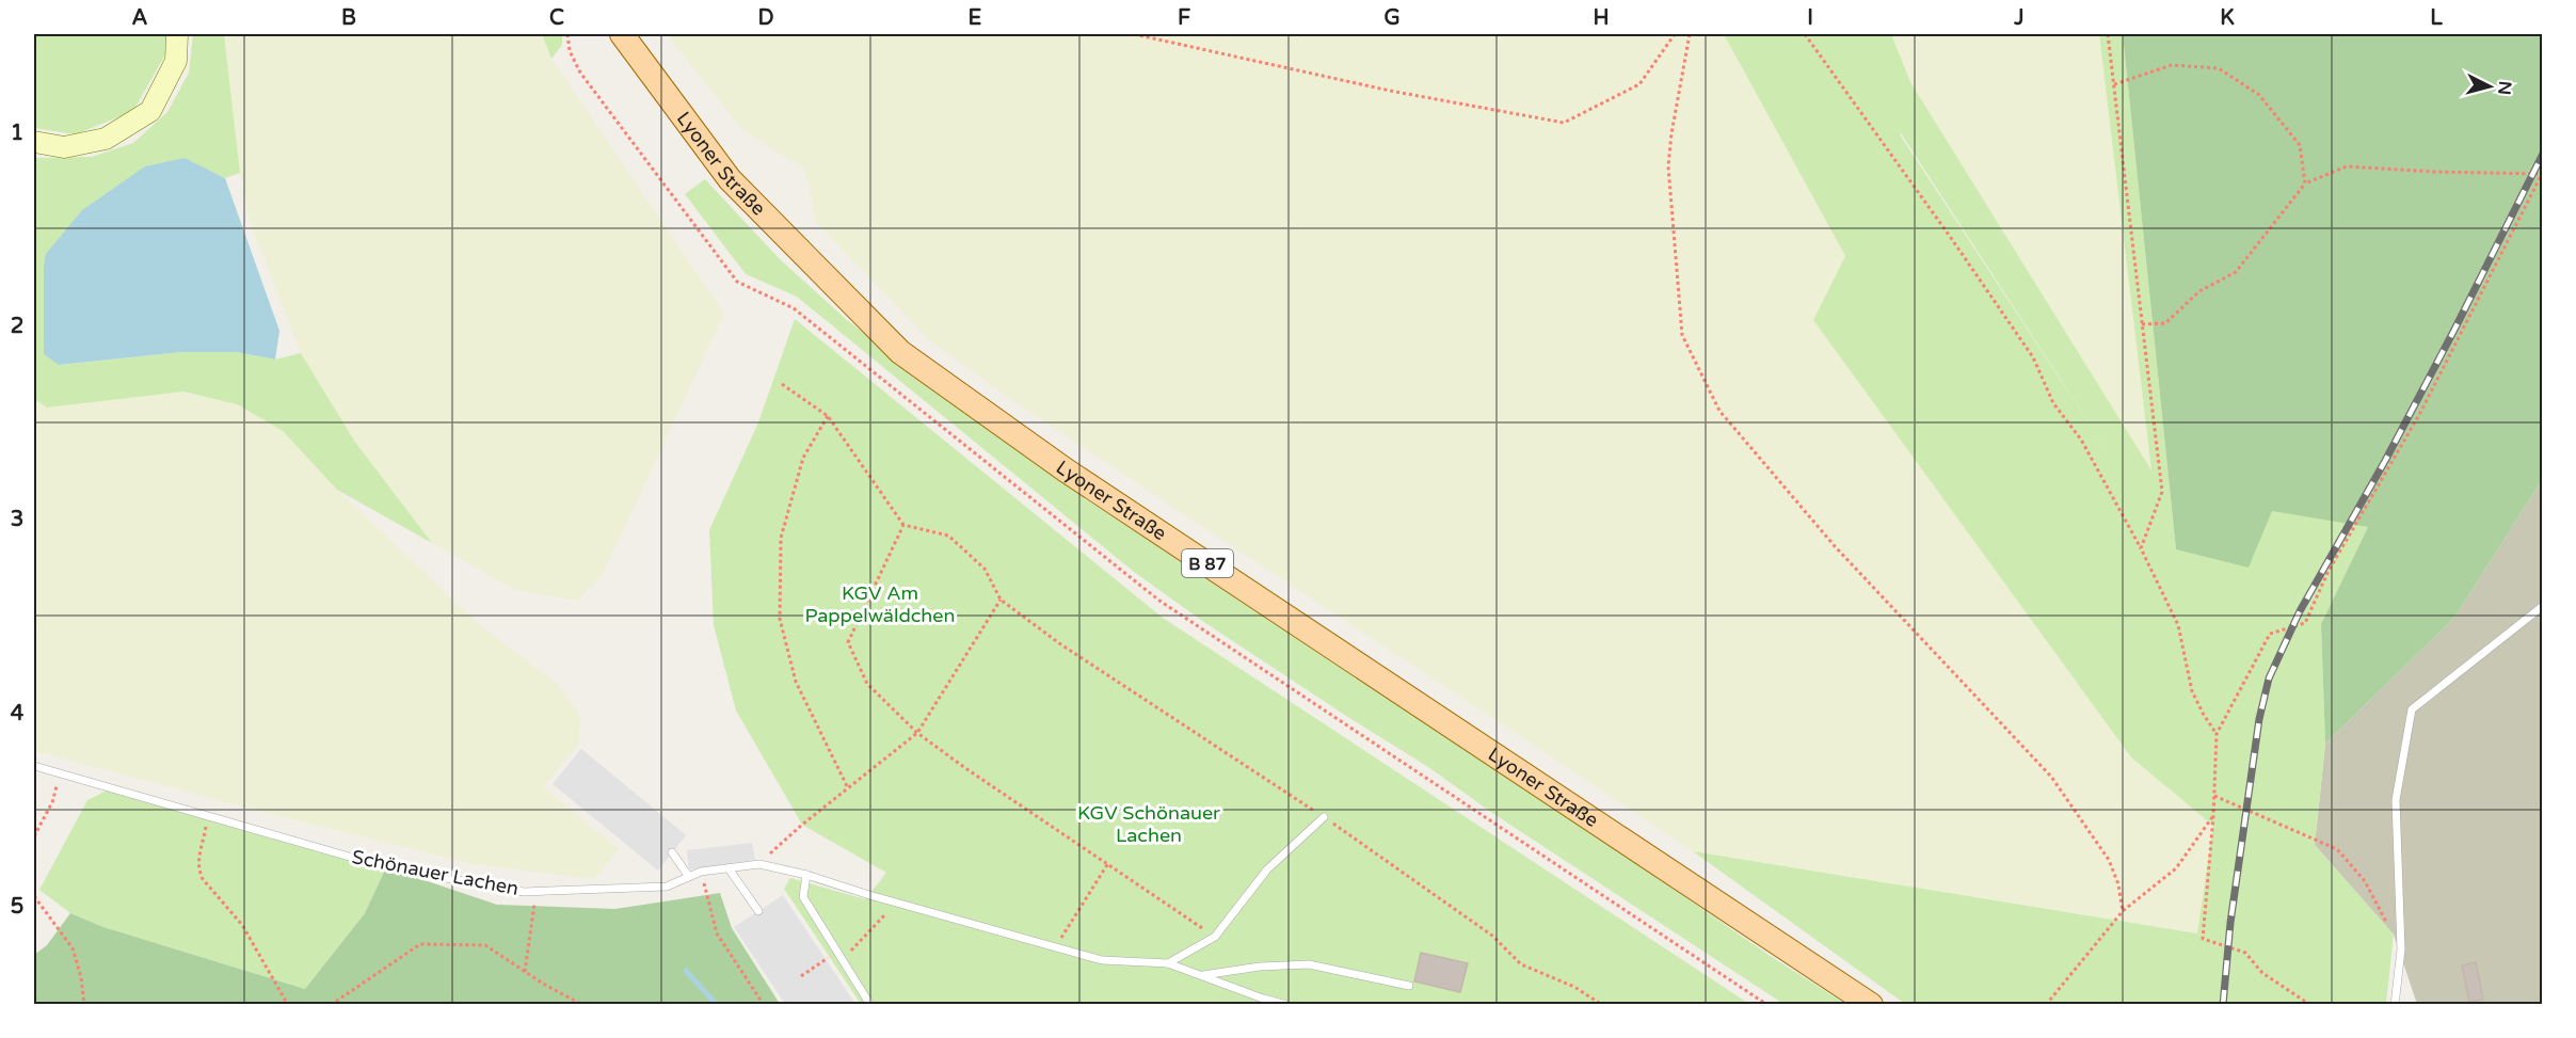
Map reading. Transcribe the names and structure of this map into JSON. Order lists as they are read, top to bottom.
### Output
{
  "streets": {
    "main road": ["Lyoner Straße", "B 87"],
    "lane": ["Schönauer Lachen"]
  },
  "parks": ["KGV Am Pappelwäldchen", "KGV Schönauer Lachen"],
  "north": "right",
  "grid": {
    "columns": [
      "A",
      "B",
      "C",
      "D",
      "E",
      "F",
      "G",
      "H",
      "I",
      "J",
      "K",
      "L"
    ],
    "rows": [
      "1",
      "2",
      "3",
      "4",
      "5"
    ]
  }
}
